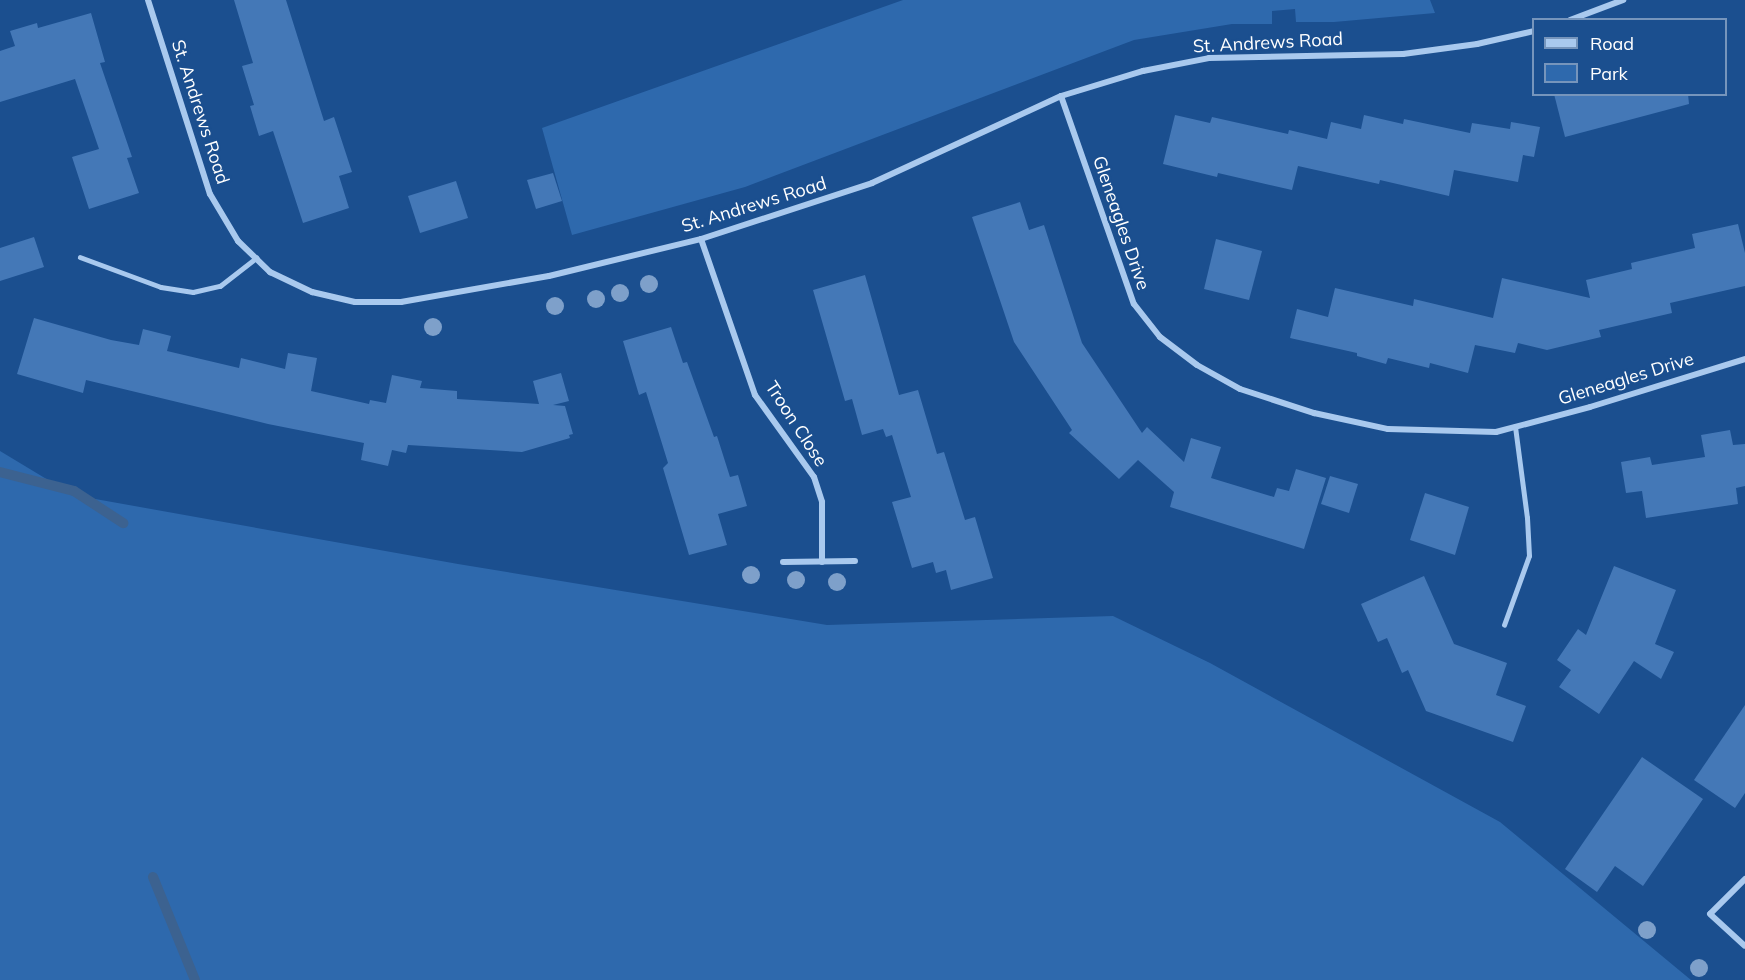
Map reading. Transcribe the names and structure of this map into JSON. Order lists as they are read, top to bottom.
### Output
{
  "streets": {
    "street": ["St. Andrews Road", "Gleneagles Drive", "Troon Close"]
  },
  "crossings": [
    ["St. Andrews Road", "Gleneagles Drive"],
    ["St. Andrews Road", "Troon Close"]
  ],
  "legend": ["Road", "Park"]
}
